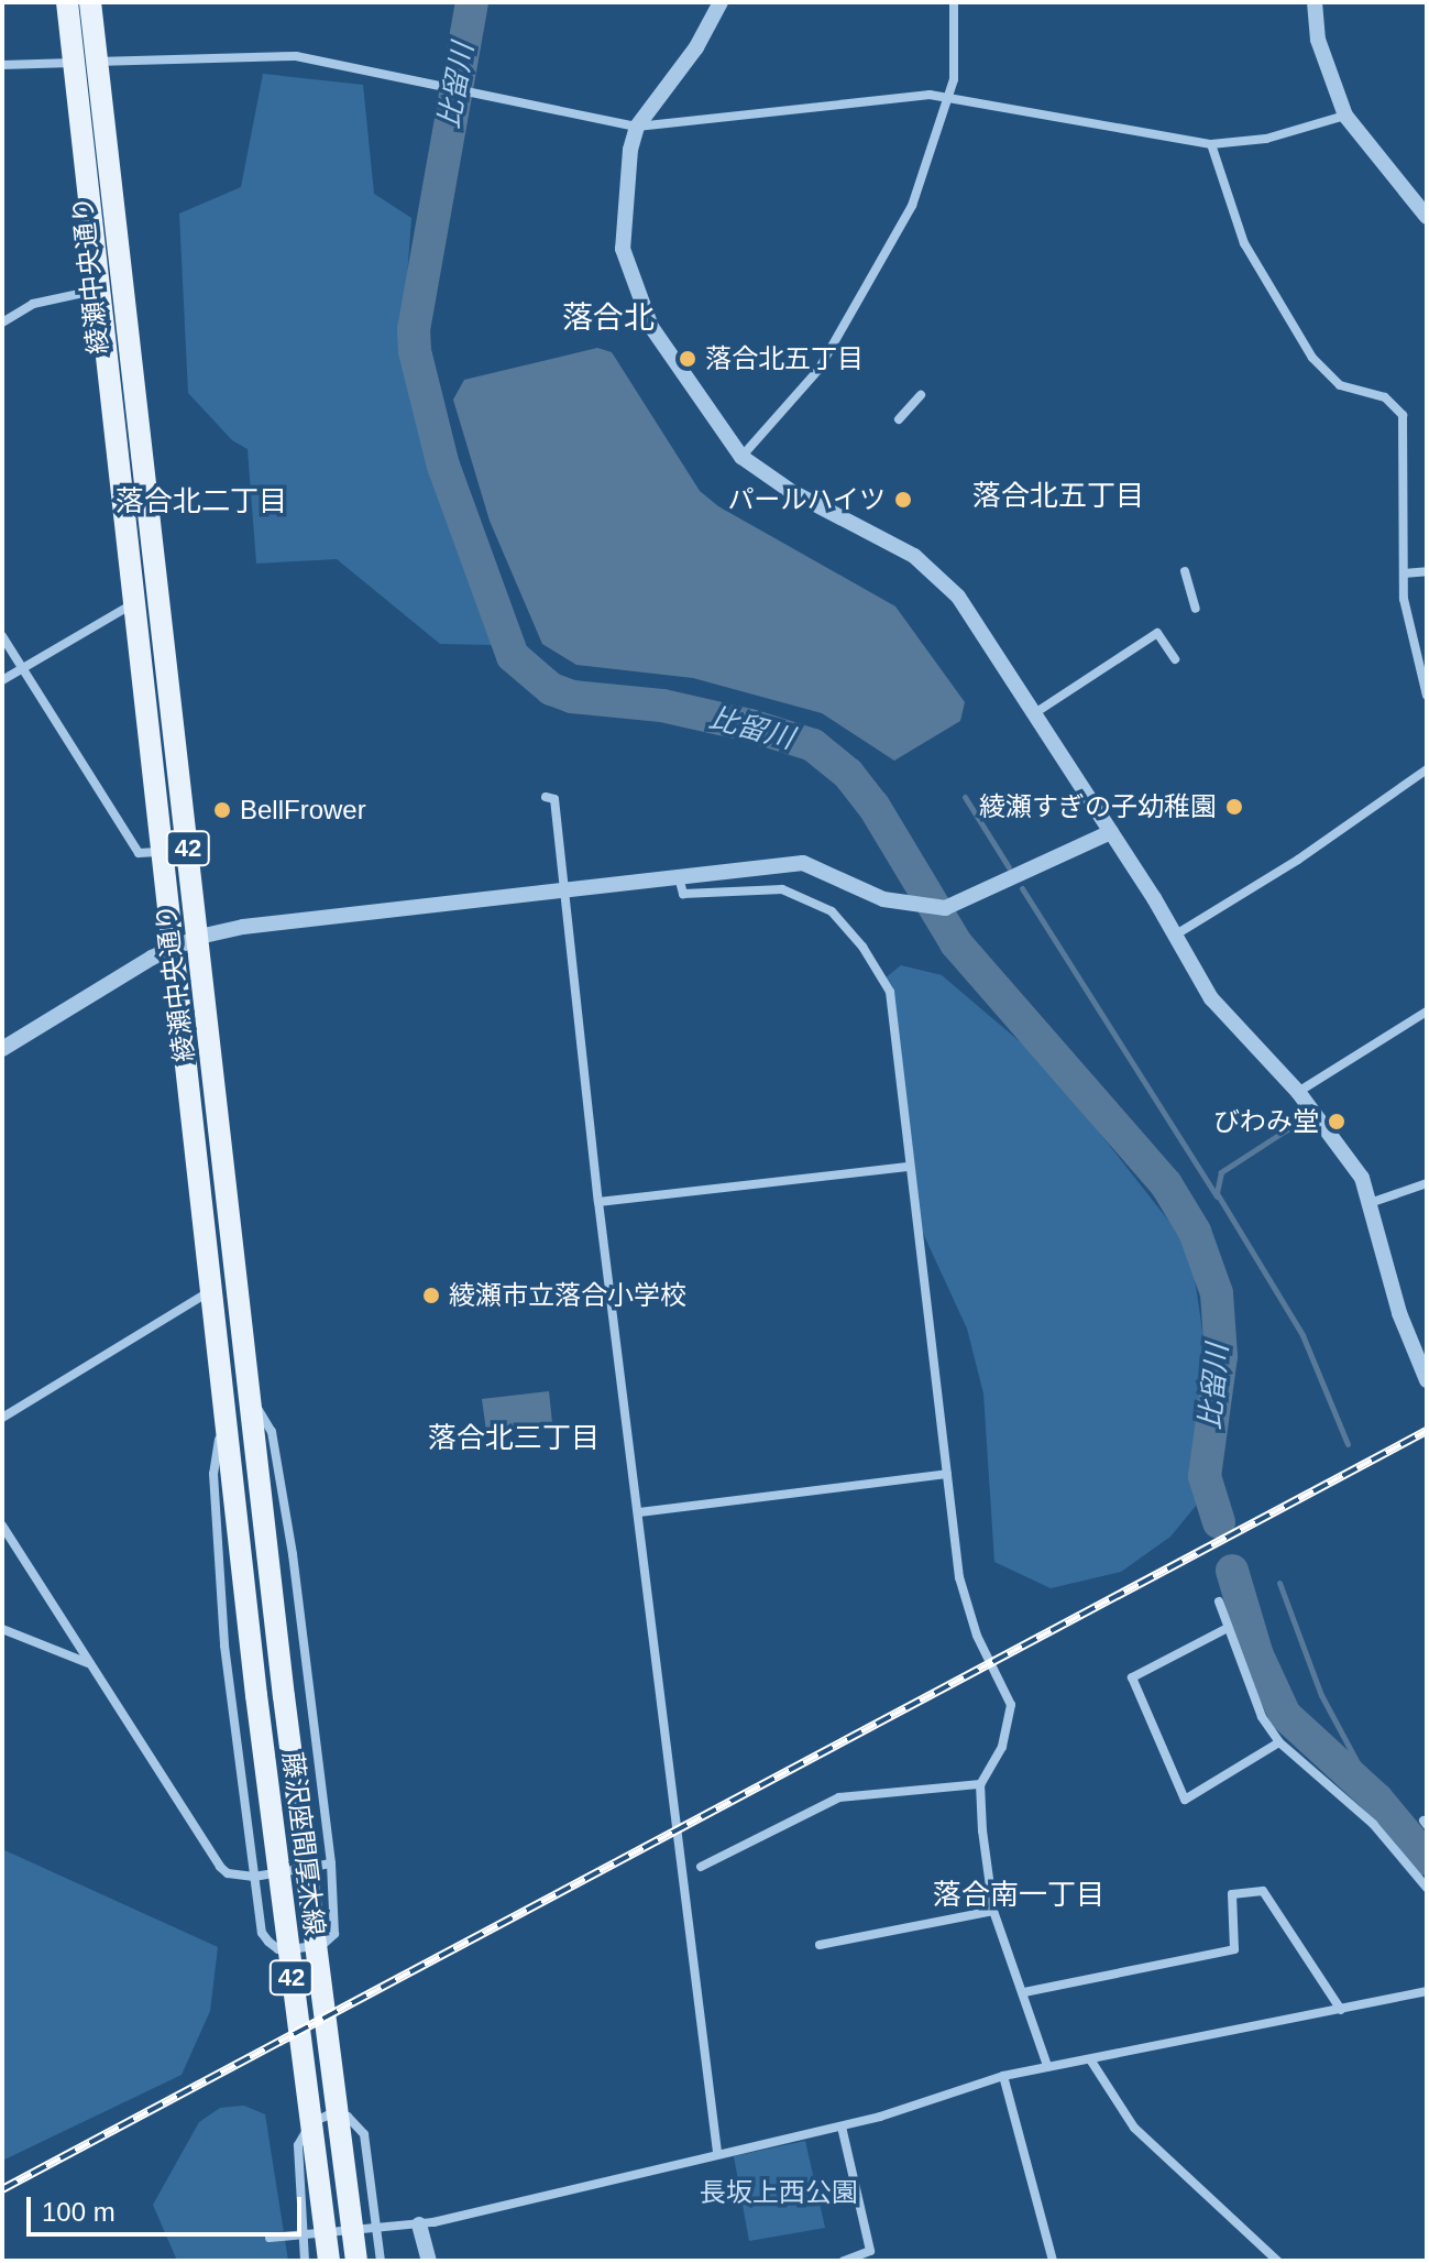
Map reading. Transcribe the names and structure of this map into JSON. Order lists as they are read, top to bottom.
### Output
{
  "streets": {
    "main road": ["綾瀬中央通り", "42", "藤沢座間厚木線"]
  },
  "crossings": [
    ["綾瀬中央通り", "藤沢座間厚木線"]
  ],
  "districts": [
    "落合北",
    "落合北五丁目",
    "落合北二丁目",
    "落合北三丁目",
    "落合南一丁目"
  ],
  "water": ["比留川"],
  "parks": ["長坂上西公園"],
  "places": [
    "落合北五丁目",
    "パールハイツ",
    "綾瀬すぎの子幼稚園",
    "BellFrower",
    "びわみ堂",
    "綾瀬市立落合小学校"
  ],
  "scale_bar": "100 m"
}
